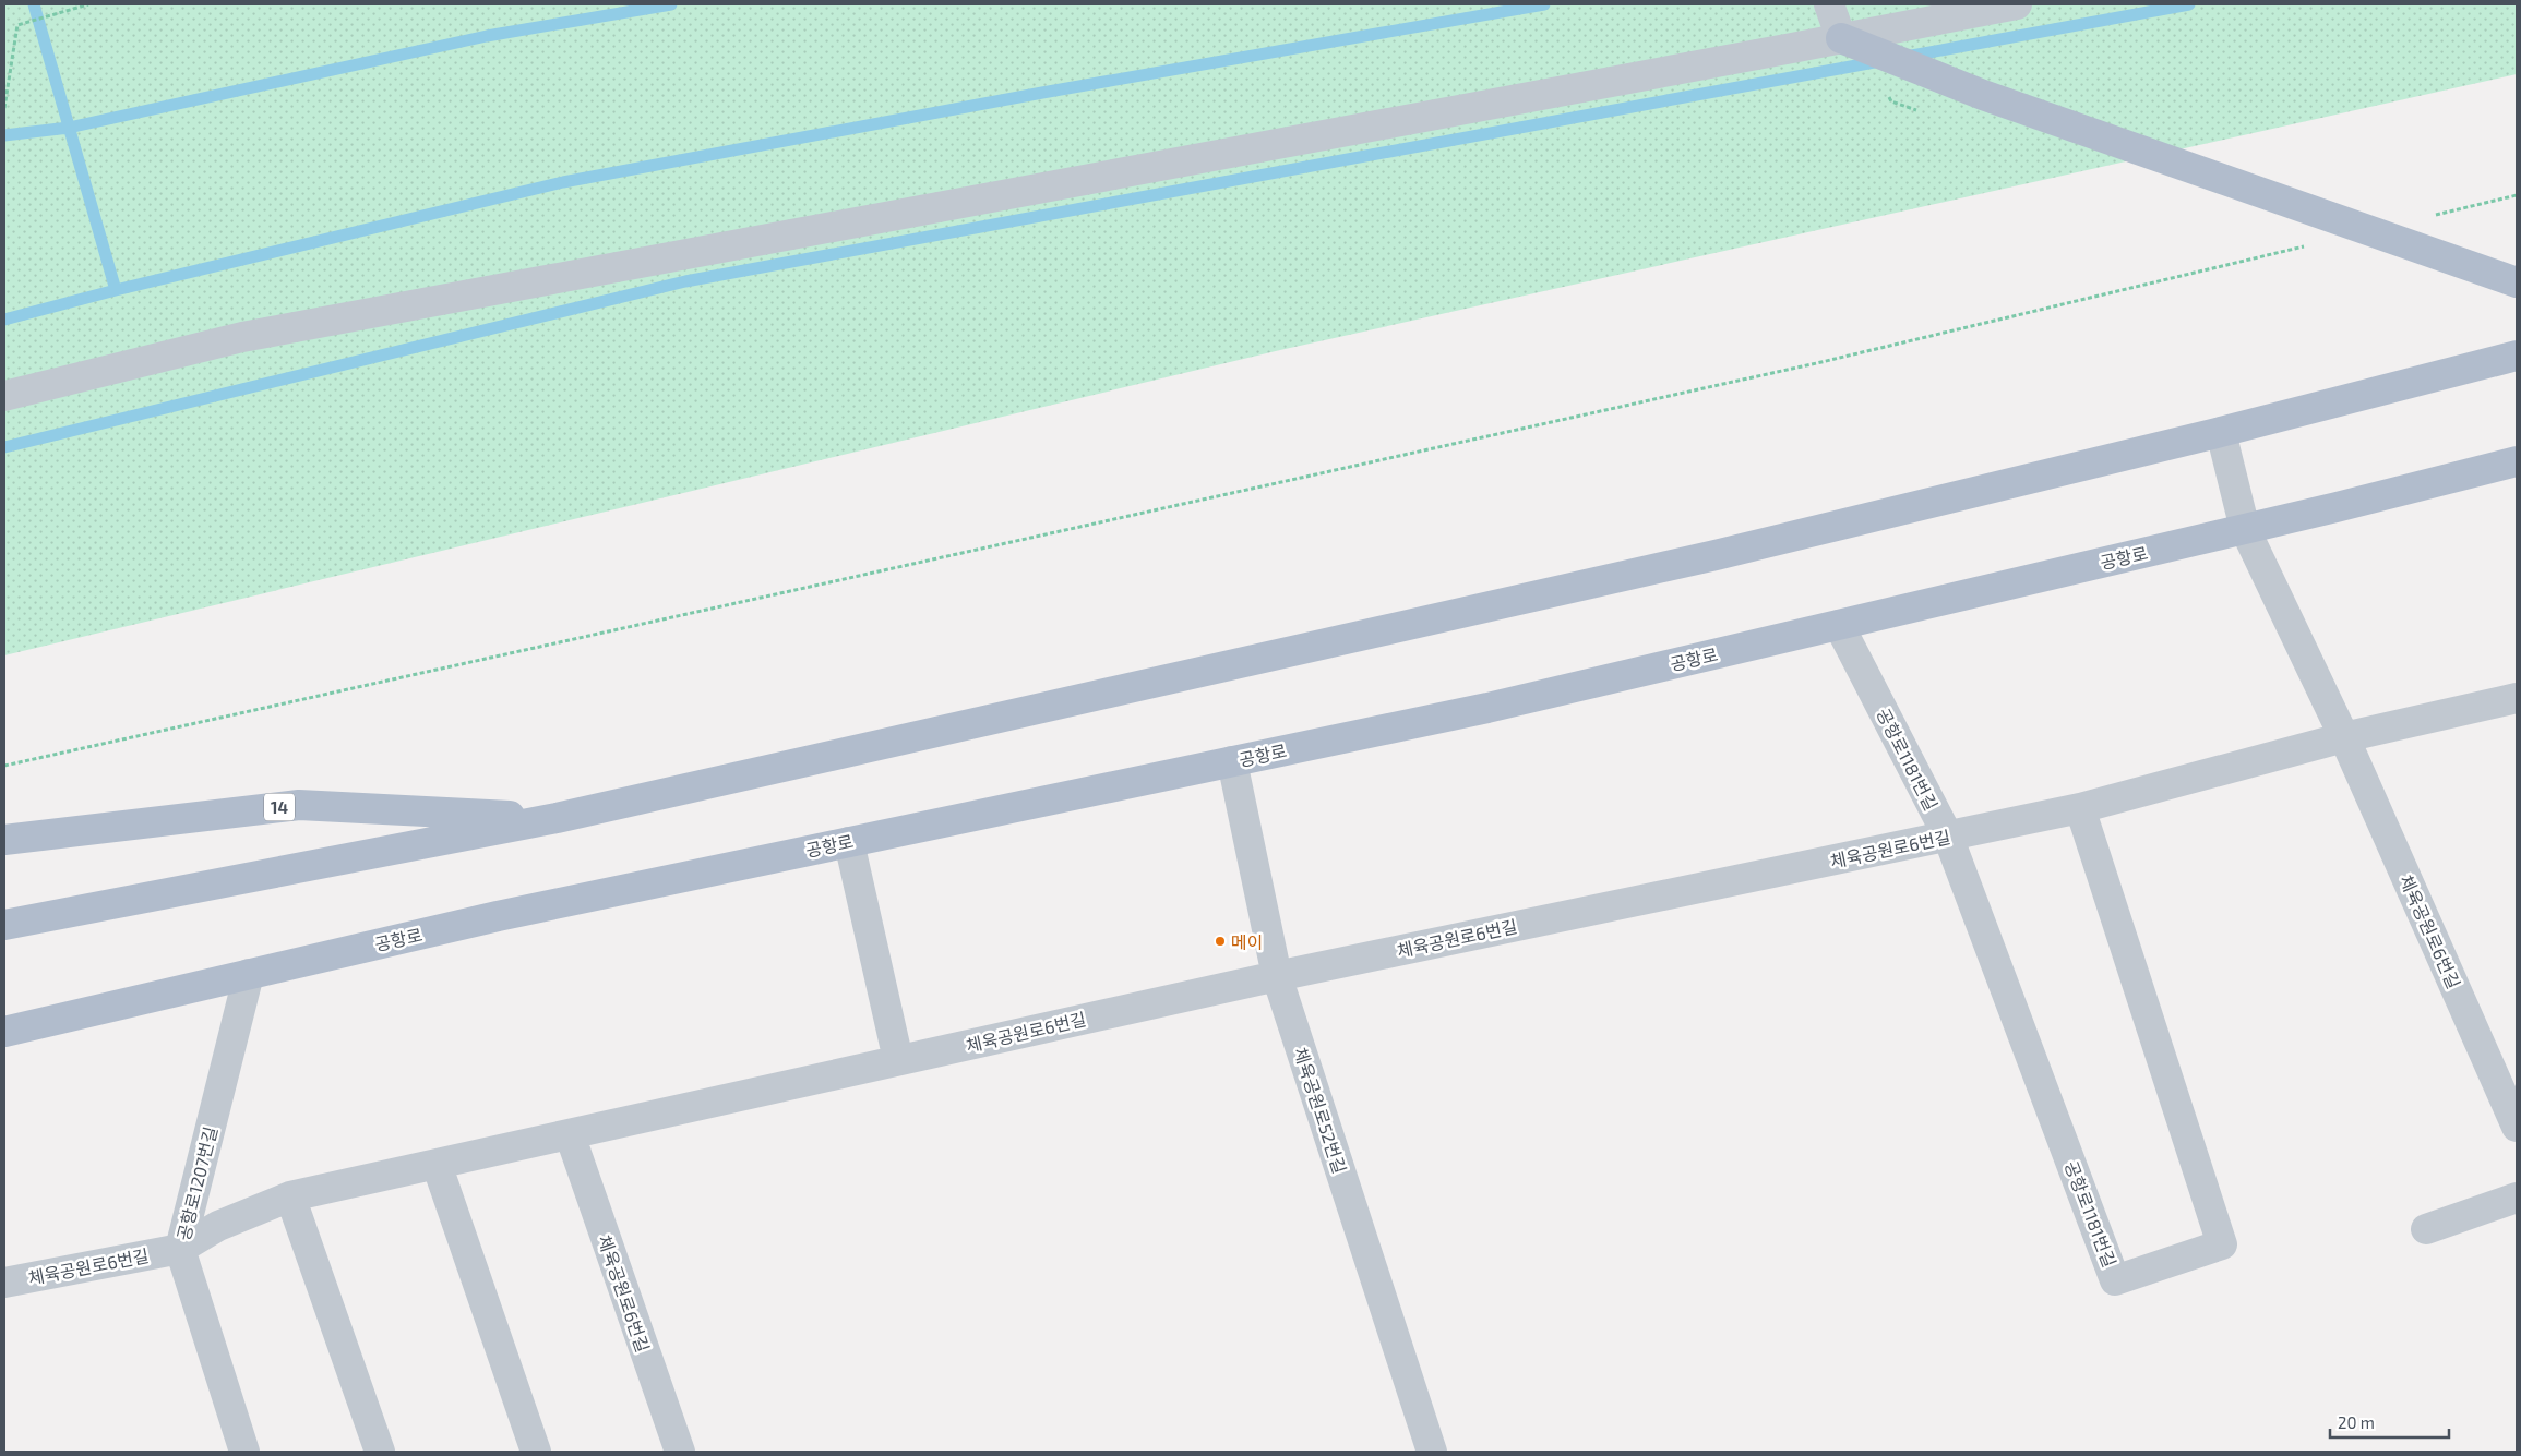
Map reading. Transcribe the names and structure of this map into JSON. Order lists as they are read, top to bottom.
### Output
{
  "streets": {
    "main road": ["공항로", "14"],
    "street": [
      "공항로1181번길",
      "체육공원로6번길",
      "체육공원로52번길",
      "공항로1207번길"
    ]
  },
  "crossings": [
    ["공항로", "공항로1181번길"],
    ["공항로", "체육공원로52번길"],
    ["공항로", "공항로1207번길"],
    ["공항로1181번길", "체육공원로6번길"],
    ["체육공원로6번길", "체육공원로52번길"],
    ["체육공원로6번길", "공항로1207번길"]
  ],
  "places": ["메이"],
  "scale_bar": "20 m"
}
